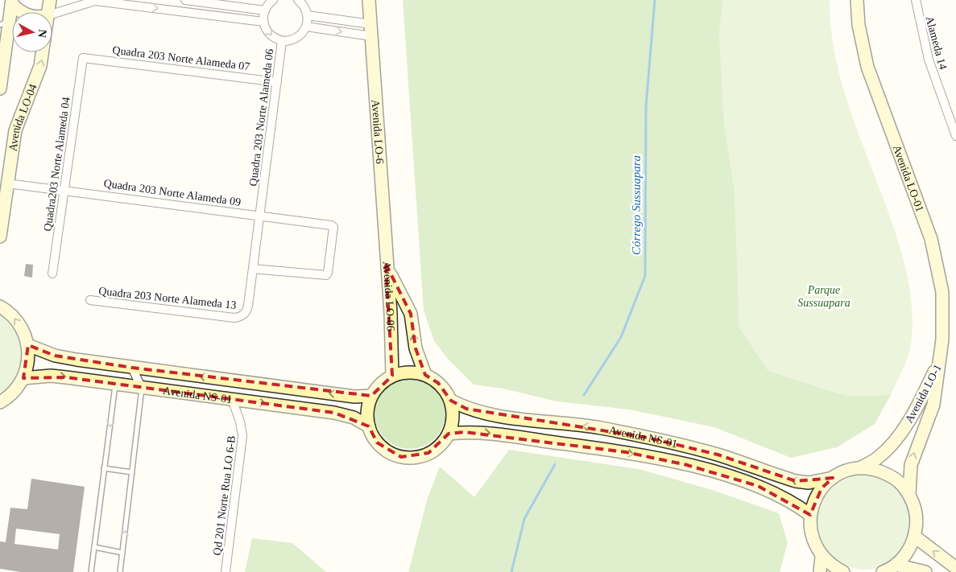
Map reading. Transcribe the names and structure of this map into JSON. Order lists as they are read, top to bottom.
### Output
{
  "streets": {
    "street": [
      "Alameda 14",
      "Quadra 203 Norte Alameda 07",
      "Avenida LO-04",
      "Quadra 203 Norte Alameda 06",
      "Avenida LO-6",
      "Quadra203 Norte Alameda 04",
      "Avenida LO-01",
      "Quadra 203 Norte Alameda 09",
      "Quadra 203 Norte Alameda 13",
      "Avenida LO-06",
      "Avenida LO-1",
      "Avenida NS-01",
      "Qd 201 Norte Rua LO 6-B"
    ]
  },
  "crossings": [
    ["Quadra 203 Norte Alameda 07", "Quadra 203 Norte Alameda 06"],
    ["Quadra 203 Norte Alameda 07", "Quadra203 Norte Alameda 04"],
    ["Avenida LO-04", "Quadra 203 Norte Alameda 09"],
    ["Quadra 203 Norte Alameda 06", "Quadra 203 Norte Alameda 09"],
    ["Quadra 203 Norte Alameda 06", "Quadra 203 Norte Alameda 13"],
    ["Avenida LO-6", "Avenida LO-06"],
    ["Quadra203 Norte Alameda 04", "Quadra 203 Norte Alameda 09"],
    ["Avenida LO-01", "Avenida LO-1"],
    ["Avenida LO-06", "Avenida NS-01"],
    ["Avenida NS-01", "Qd 201 Norte Rua LO 6-B"]
  ],
  "one_way": ["Avenida LO-1"],
  "water": ["Córrego Sussuapara"],
  "parks": ["Parque Sussuapara"],
  "north": "right"
}
